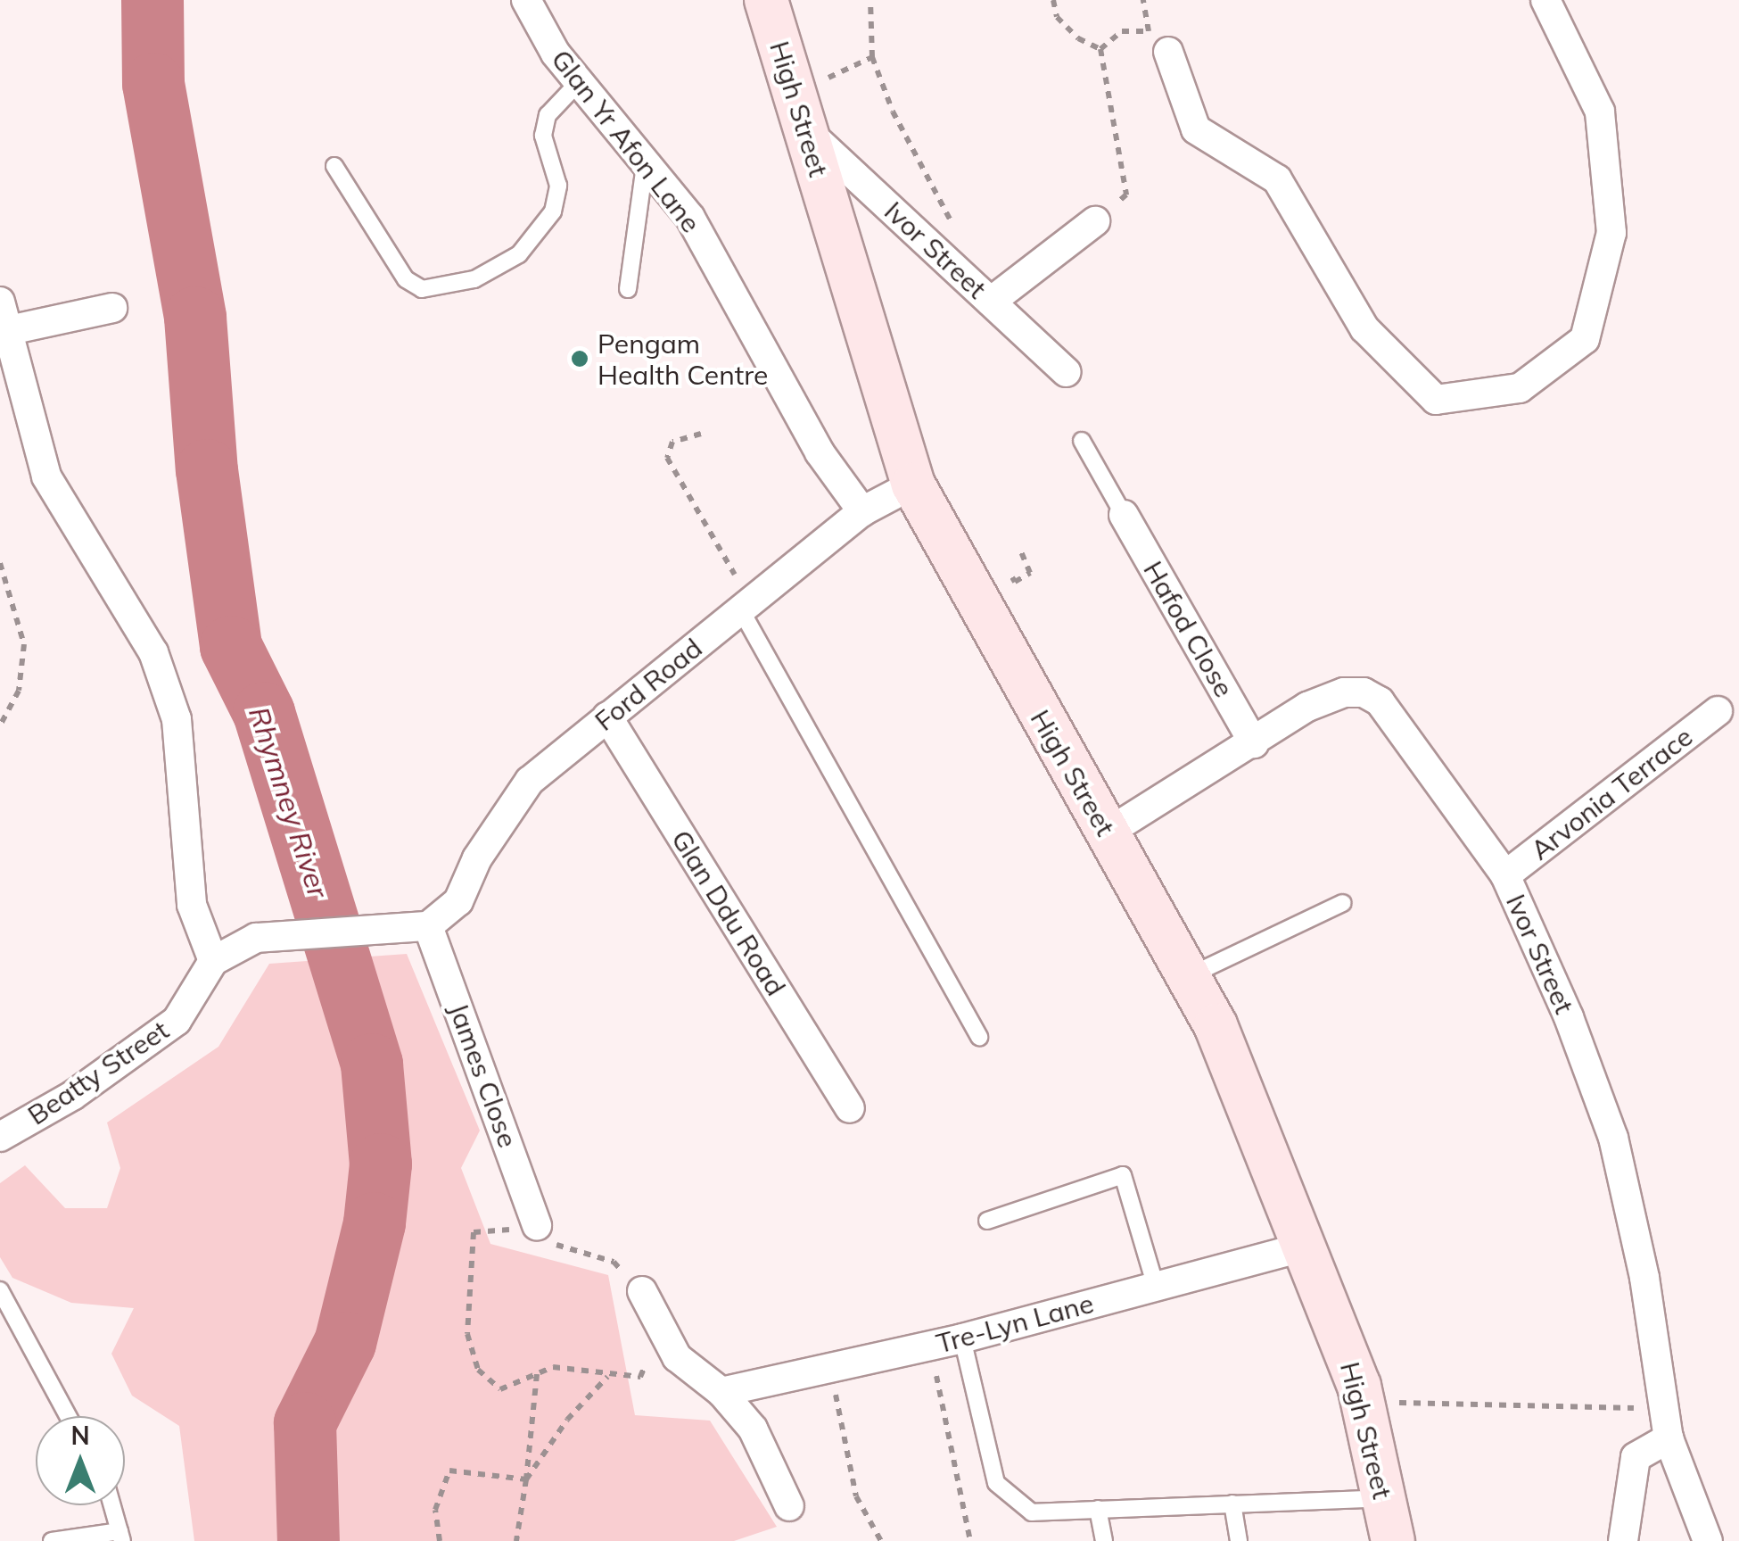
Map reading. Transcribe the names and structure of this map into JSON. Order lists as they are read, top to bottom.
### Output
{
  "streets": {
    "main road": ["High Street"],
    "street": [
      "Glan Yr Afon Lane",
      "Ivor Street",
      "Hafod Close",
      "Ford Road",
      "Arvonia Terrace",
      "Glan Ddu Road",
      "Beatty Street",
      "James Close",
      "Tre-Lyn Lane"
    ]
  },
  "crossings": [
    ["High Street", "Ivor Street"],
    ["High Street", "Ford Road"],
    ["High Street", "Tre-Lyn Lane"],
    ["Glan Yr Afon Lane", "Ford Road"],
    ["Ivor Street", "Hafod Close"],
    ["Ivor Street", "Arvonia Terrace"],
    ["Ford Road", "Glan Ddu Road"],
    ["Ford Road", "James Close"]
  ],
  "water": ["Rhymney River"],
  "places": ["Pengam Health Centre"],
  "north": "top"
}
